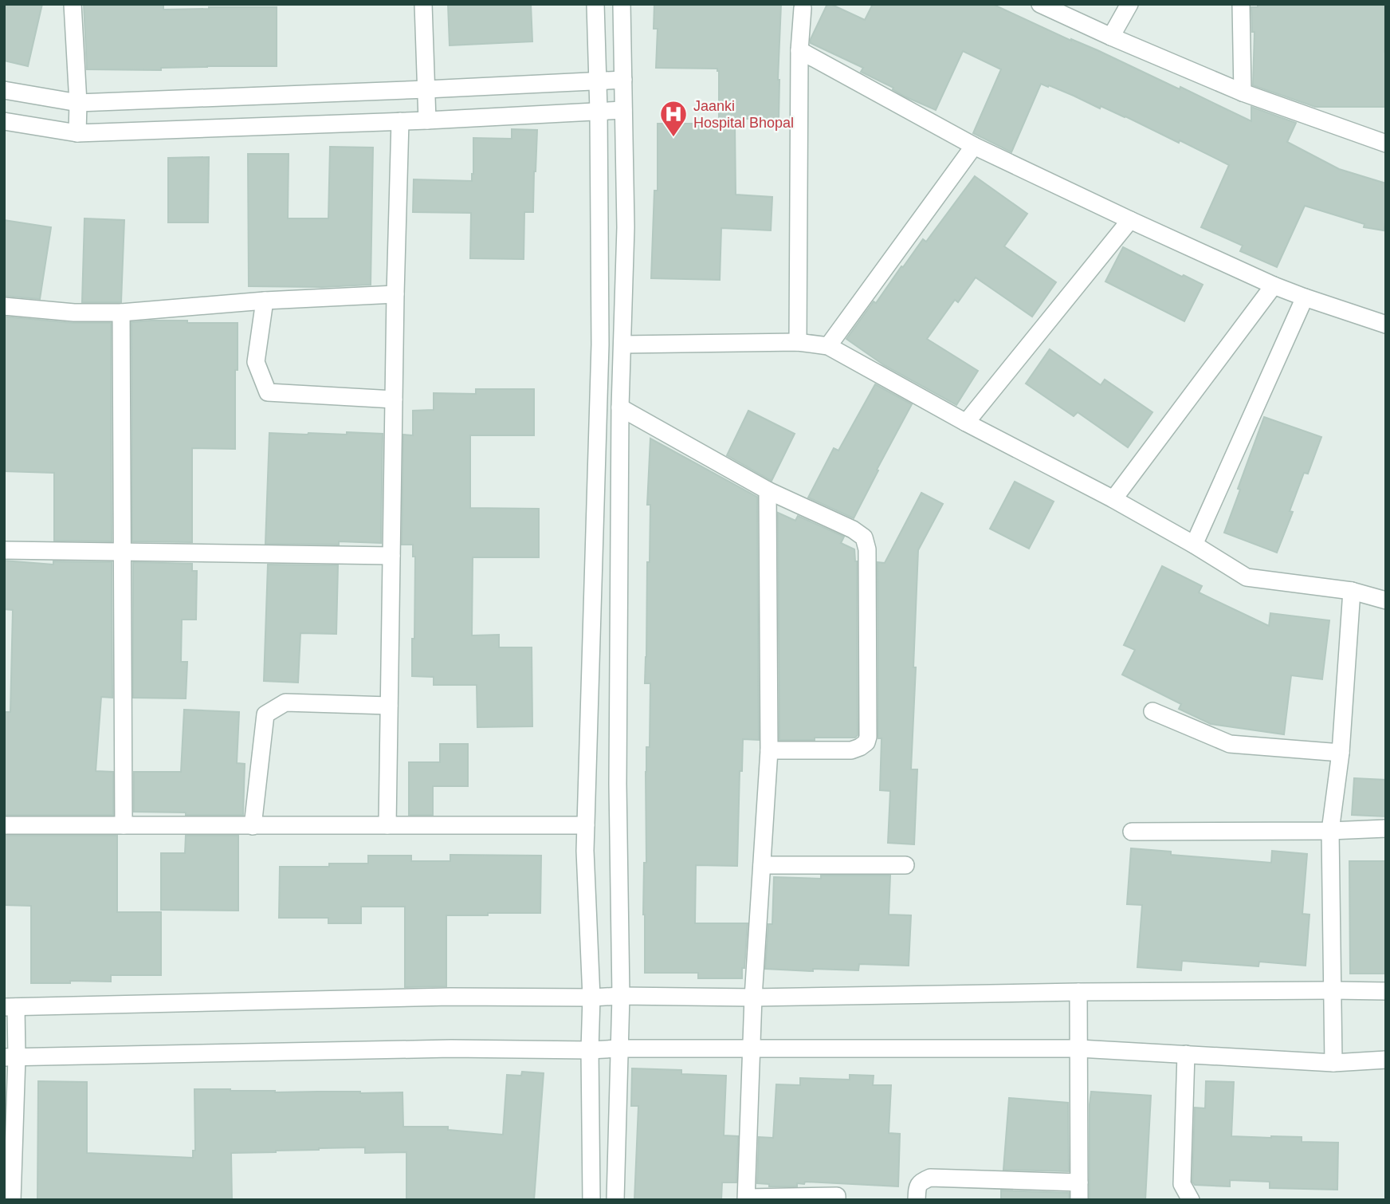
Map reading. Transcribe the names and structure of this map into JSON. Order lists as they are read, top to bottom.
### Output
{
  "places": {
    "hospital": ["Jaanki Hospital Bhopal"]
  }
}
